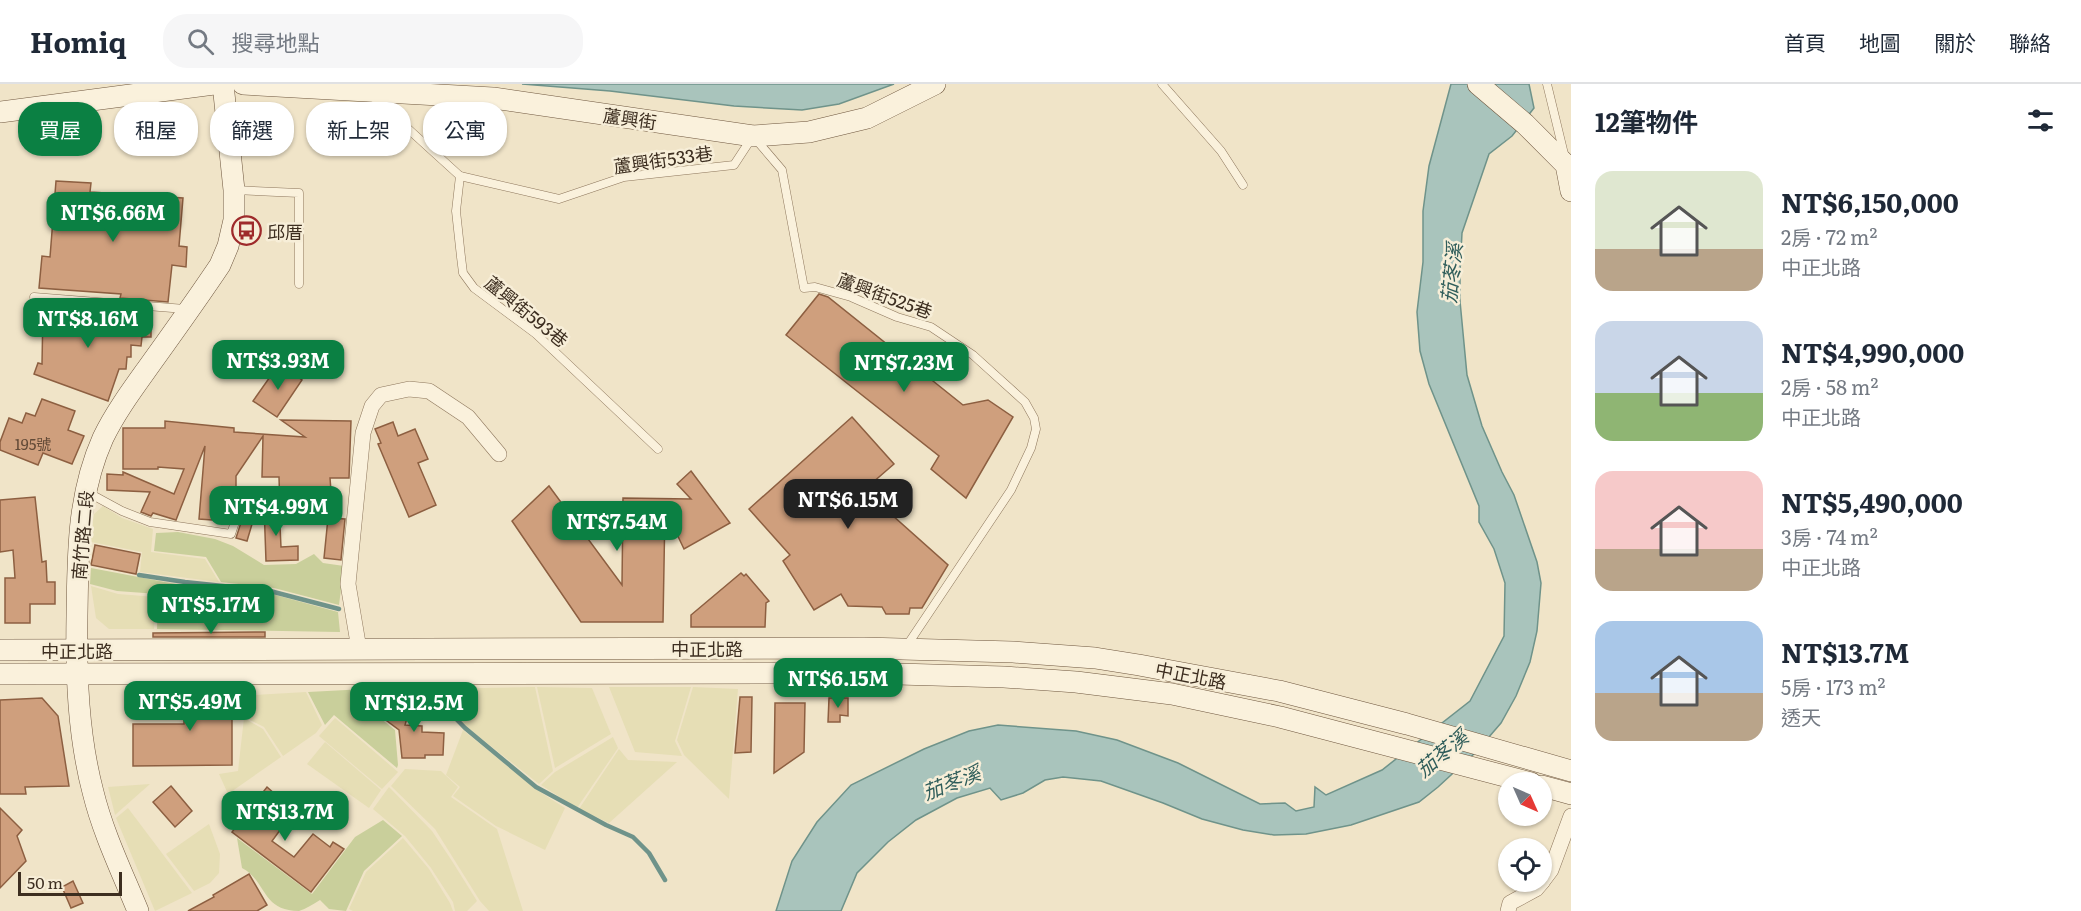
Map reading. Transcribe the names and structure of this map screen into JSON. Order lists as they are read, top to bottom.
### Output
{
  "streets": {
    "street": ["蘆興街", "南竹路二段", "中正北路"],
    "lane": ["蘆興街533巷", "蘆興街525巷", "蘆興街593巷"]
  },
  "crossings": [
    ["蘆興街", "蘆興街533巷"],
    ["蘆興街", "蘆興街525巷"],
    ["蘆興街533巷", "蘆興街525巷"],
    ["蘆興街533巷", "蘆興街593巷"],
    ["蘆興街525巷", "中正北路"],
    ["南竹路二段", "中正北路"]
  ],
  "water": ["茄苳溪"],
  "places": {
    "bus stop": ["邱厝"]
  },
  "house_numbers": ["195號"],
  "scale_bar": "50 m",
  "north": "bottom right",
  "page": {
    "header": "Homiq",
    "search": "搜尋地點",
    "nav": [
      "首頁",
      "地圖",
      "關於",
      "聯絡"
    ],
    "heading": "12筆物件",
    "chip": [
      "買屋",
      "租屋",
      "篩選",
      "新上架",
      "公寓"
    ],
    "list": [
      {
        "name": "NT$6,150,000",
        "note": "2房 · 72 m² · 中正北路"
      },
      {
        "name": "NT$4,990,000",
        "note": "2房 · 58 m² · 中正北路"
      },
      {
        "name": "NT$5,490,000",
        "note": "3房 · 74 m² · 中正北路"
      },
      {
        "name": "NT$13.7M",
        "note": "5房 · 173 m² · 透天"
      }
    ],
    "price": [
      "NT$6.66M",
      "NT$8.16M",
      "NT$3.93M",
      "NT$7.23M",
      "NT$6.15M",
      "NT$4.99M",
      "NT$7.54M",
      "NT$5.17M",
      "NT$6.15M",
      "NT$5.49M",
      "NT$12.5M",
      "NT$13.7M"
    ],
    "scale": "50 m"
  }
}
